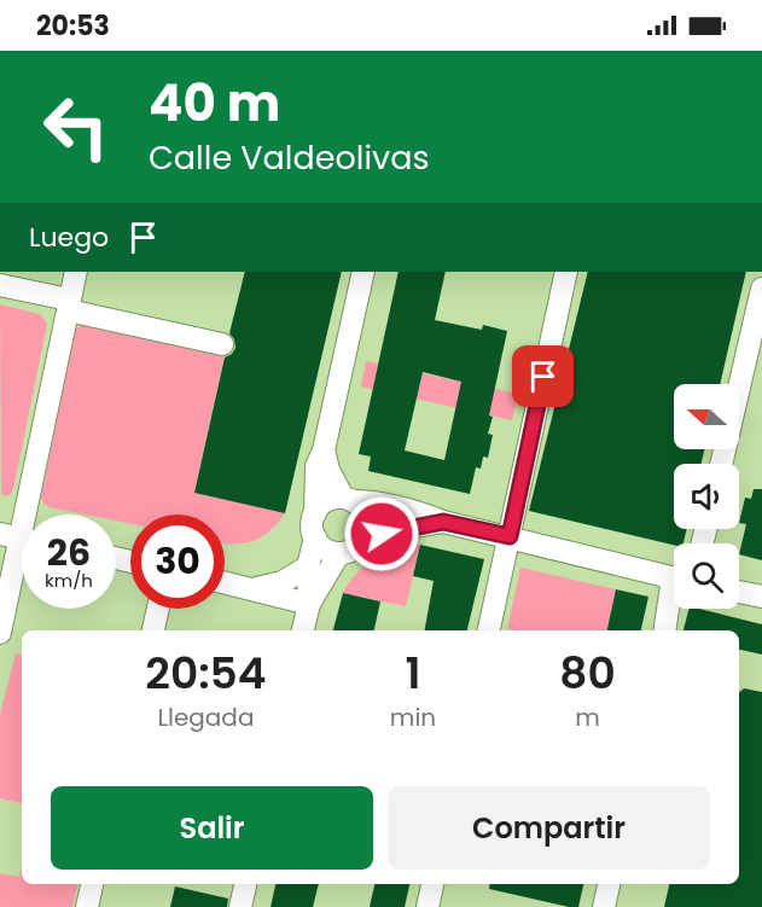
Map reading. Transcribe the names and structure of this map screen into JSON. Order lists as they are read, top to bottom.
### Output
{
  "north": "left",
  "page": {
    "status": "20:53",
    "turn": ["40 m", "Calle Valdeolivas"],
    "then": "Luego",
    "speed": "26 km/h",
    "limit": "30",
    "eta": [
      "20:54",
      "Llegada",
      "1",
      "min",
      "80",
      "m"
    ],
    "buttons": ["Salir", "Compartir"]
  }
}
